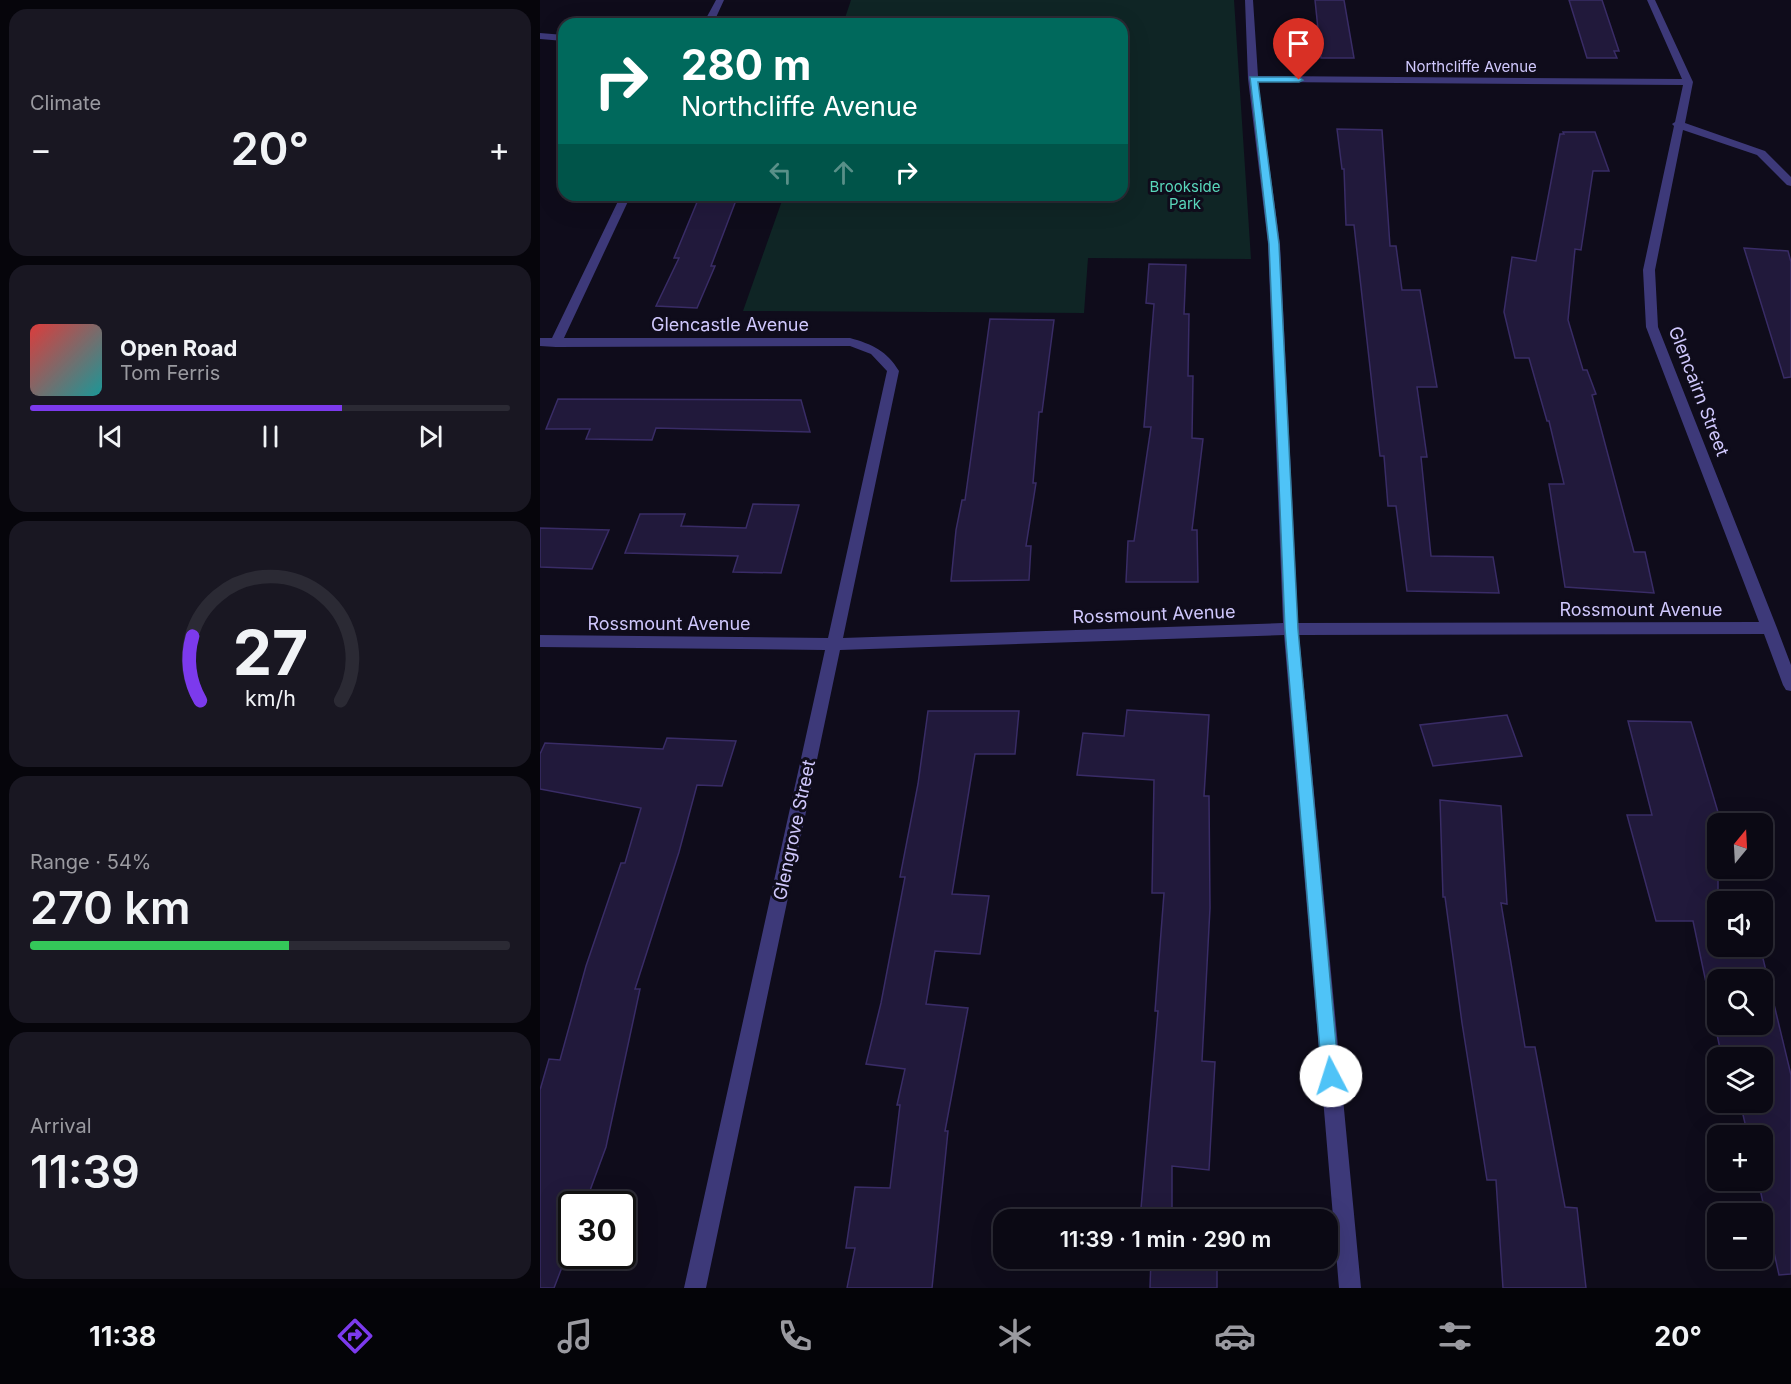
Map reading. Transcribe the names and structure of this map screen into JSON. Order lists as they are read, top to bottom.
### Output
{
  "streets": {
    "street": [
      "Northcliffe Avenue",
      "Glencastle Avenue",
      "Glencairn Street",
      "Rossmount Avenue",
      "Glengrove Street"
    ]
  },
  "crossings": [
    ["Northcliffe Avenue", "Glencairn Street"],
    ["Glencastle Avenue", "Glengrove Street"],
    ["Glencairn Street", "Rossmount Avenue"],
    ["Rossmount Avenue", "Glengrove Street"]
  ],
  "parks": ["Brookside Park"],
  "north": "top",
  "page": {
    "tile": [
      "Climate",
      ["Range · 54%", "270 km"],
      ["Arrival", "11:39"]
    ],
    "turn": ["280 m", "Northcliffe Avenue"],
    "heat": ["−", "20°", "+"],
    "song": ["Open Road", "Tom Ferris"],
    "map_buttons": ["+", "−"],
    "limit": "30",
    "trip": "11:39 · 1 min · 290 m",
    "tabs": ["11:38", "20°"],
    "gauge": ["27", "km/h"]
  }
}
